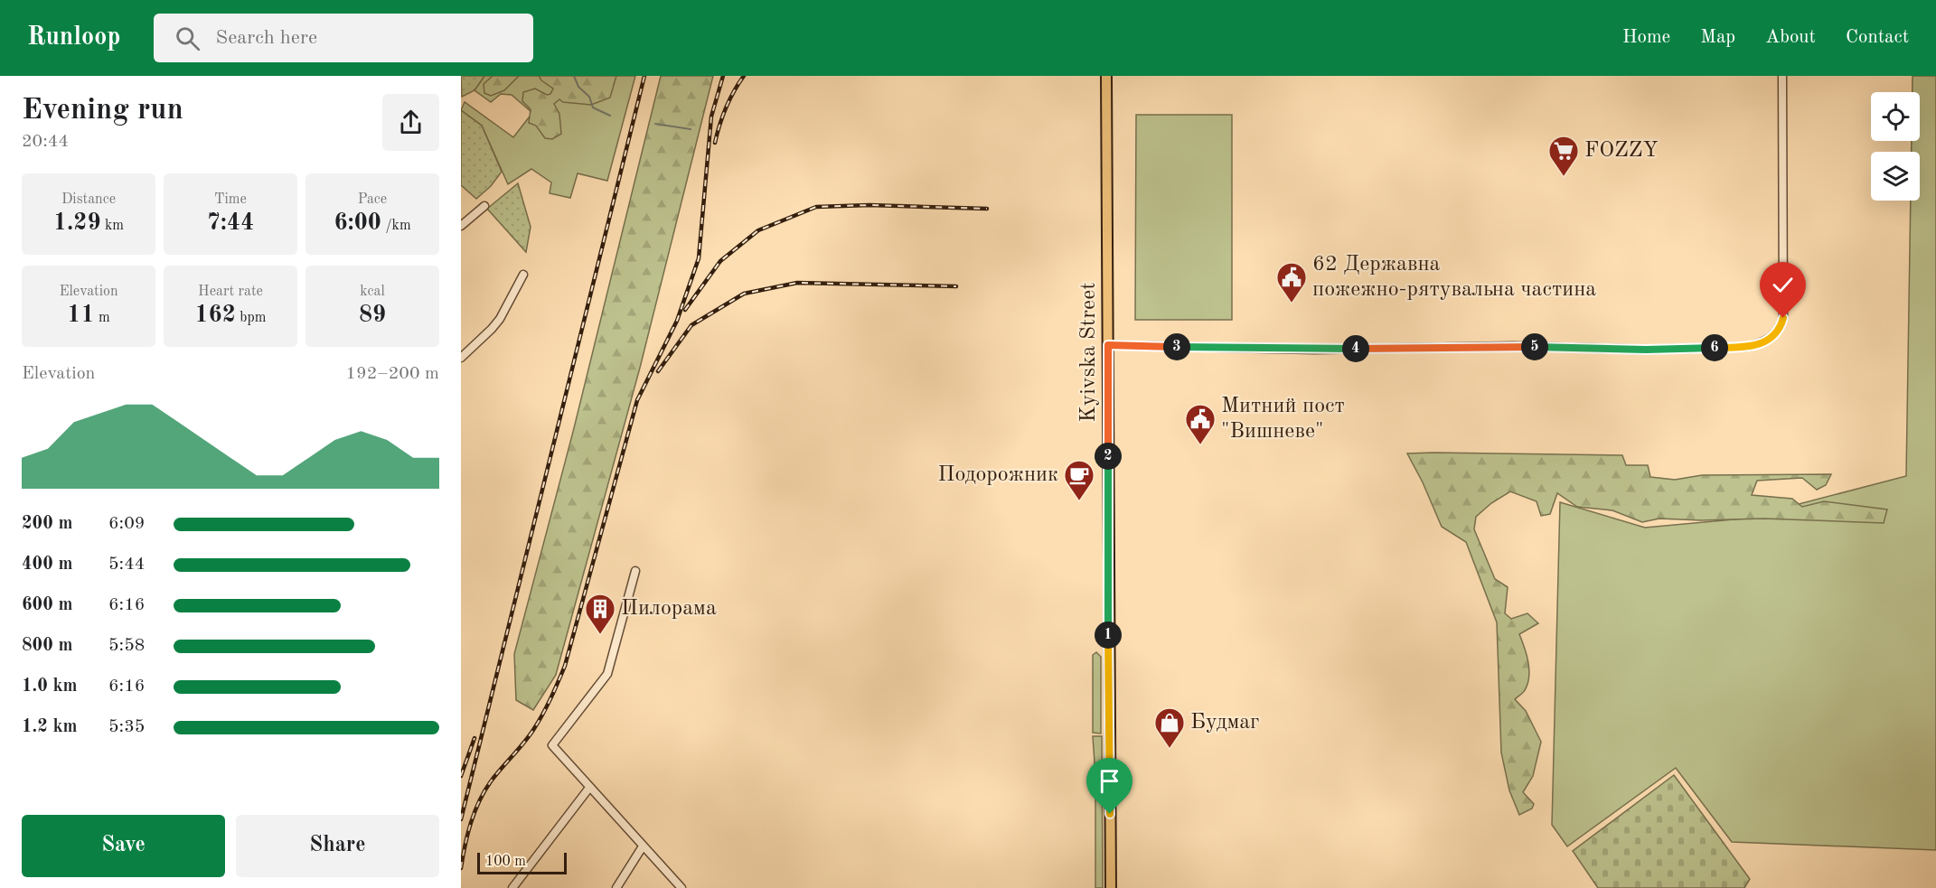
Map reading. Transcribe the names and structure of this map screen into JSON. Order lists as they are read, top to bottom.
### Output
{
  "streets": {
    "main road": ["Kyivska Street"]
  },
  "places": {
    "supermarket": ["FOZZY"],
    "public building": ["62 Державна пожежно-рятувальна частина", "Митний пост \"Вишневе\""],
    "cafe": ["Подорожник"],
    "building": ["Пилорама"],
    "shop": ["Будмаг"]
  },
  "scale_bar": "100 m",
  "page": {
    "header": "Runloop",
    "search": "Search here",
    "nav": [
      "Home",
      "Map",
      "About",
      "Contact"
    ],
    "heading": ["Evening run", "20:44"],
    "stats": [
      ["Distance", "1.29 km"],
      ["Time", "7:44"],
      ["Pace", "6:00 /km"],
      ["Elevation", "11 m"],
      ["Heart rate", "162 bpm"],
      ["kcal", "89"]
    ],
    "pins": [
      "3",
      "5",
      "6",
      "4",
      "2",
      "1"
    ],
    "chart": ["Elevation", "192–200 m"],
    "list": [
      {
        "name": "200 m",
        "note": "6:09"
      },
      {
        "name": "400 m",
        "note": "5:44"
      },
      {
        "name": "600 m",
        "note": "6:16"
      },
      {
        "name": "800 m",
        "note": "5:58"
      },
      {
        "name": "1.0 km",
        "note": "6:16"
      },
      {
        "name": "1.2 km",
        "note": "5:35"
      }
    ],
    "buttons": ["Save", "Share"],
    "scale": "100 m"
  }
}
